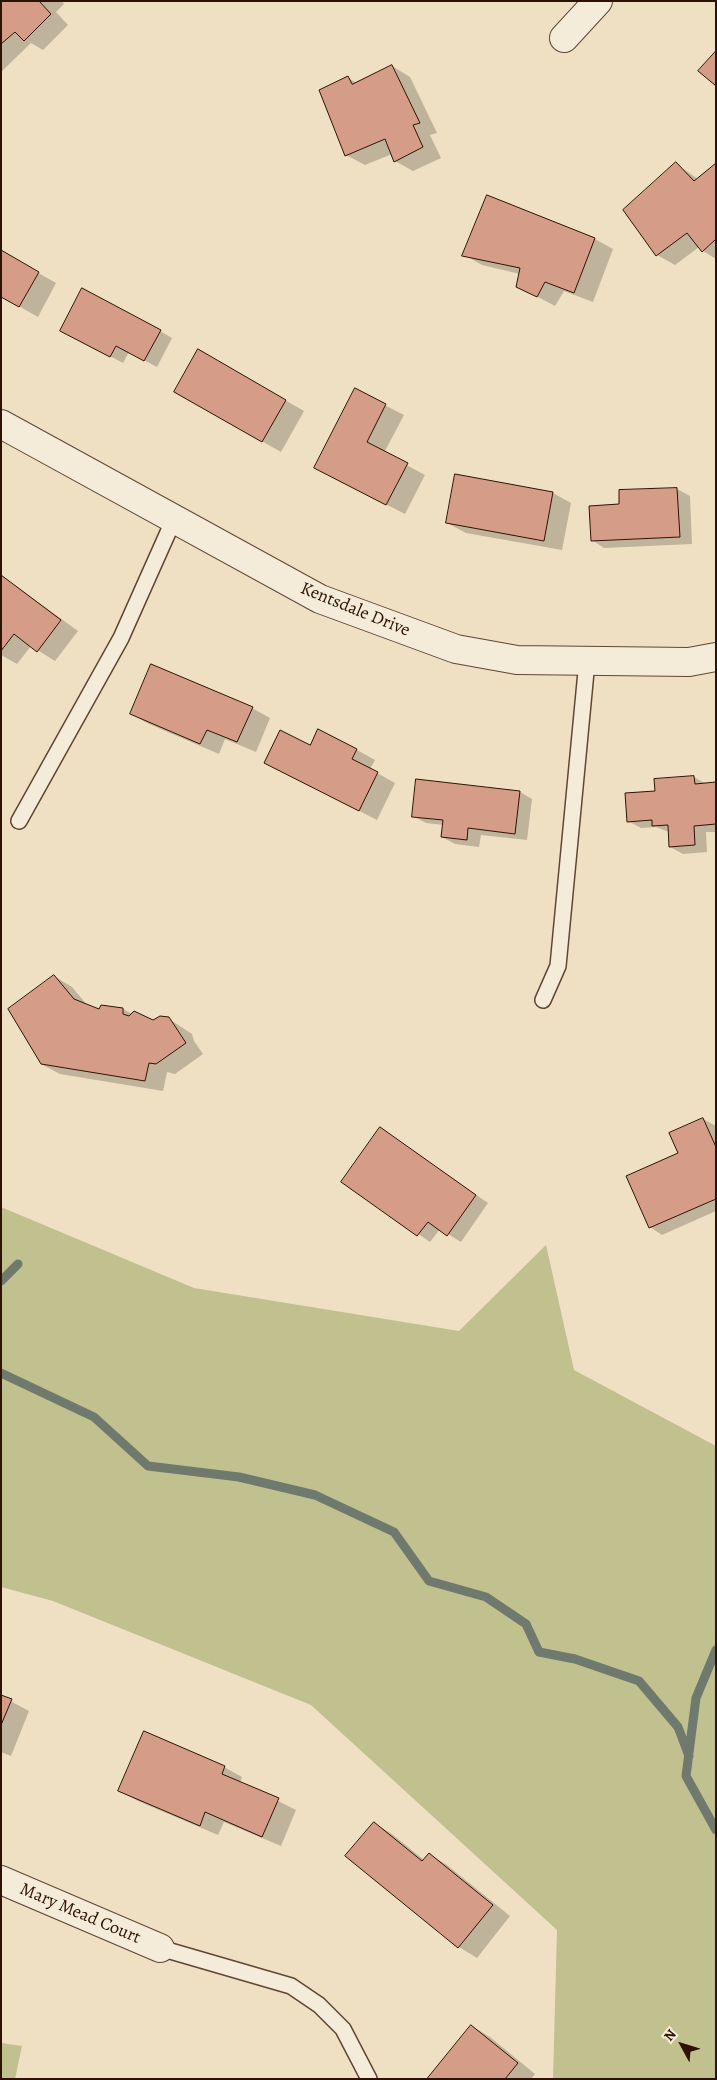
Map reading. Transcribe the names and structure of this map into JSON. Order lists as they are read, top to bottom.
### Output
{
  "streets": {
    "street": ["Kentsdale Drive", "Mary Mead Court"]
  },
  "north": "top left"
}
